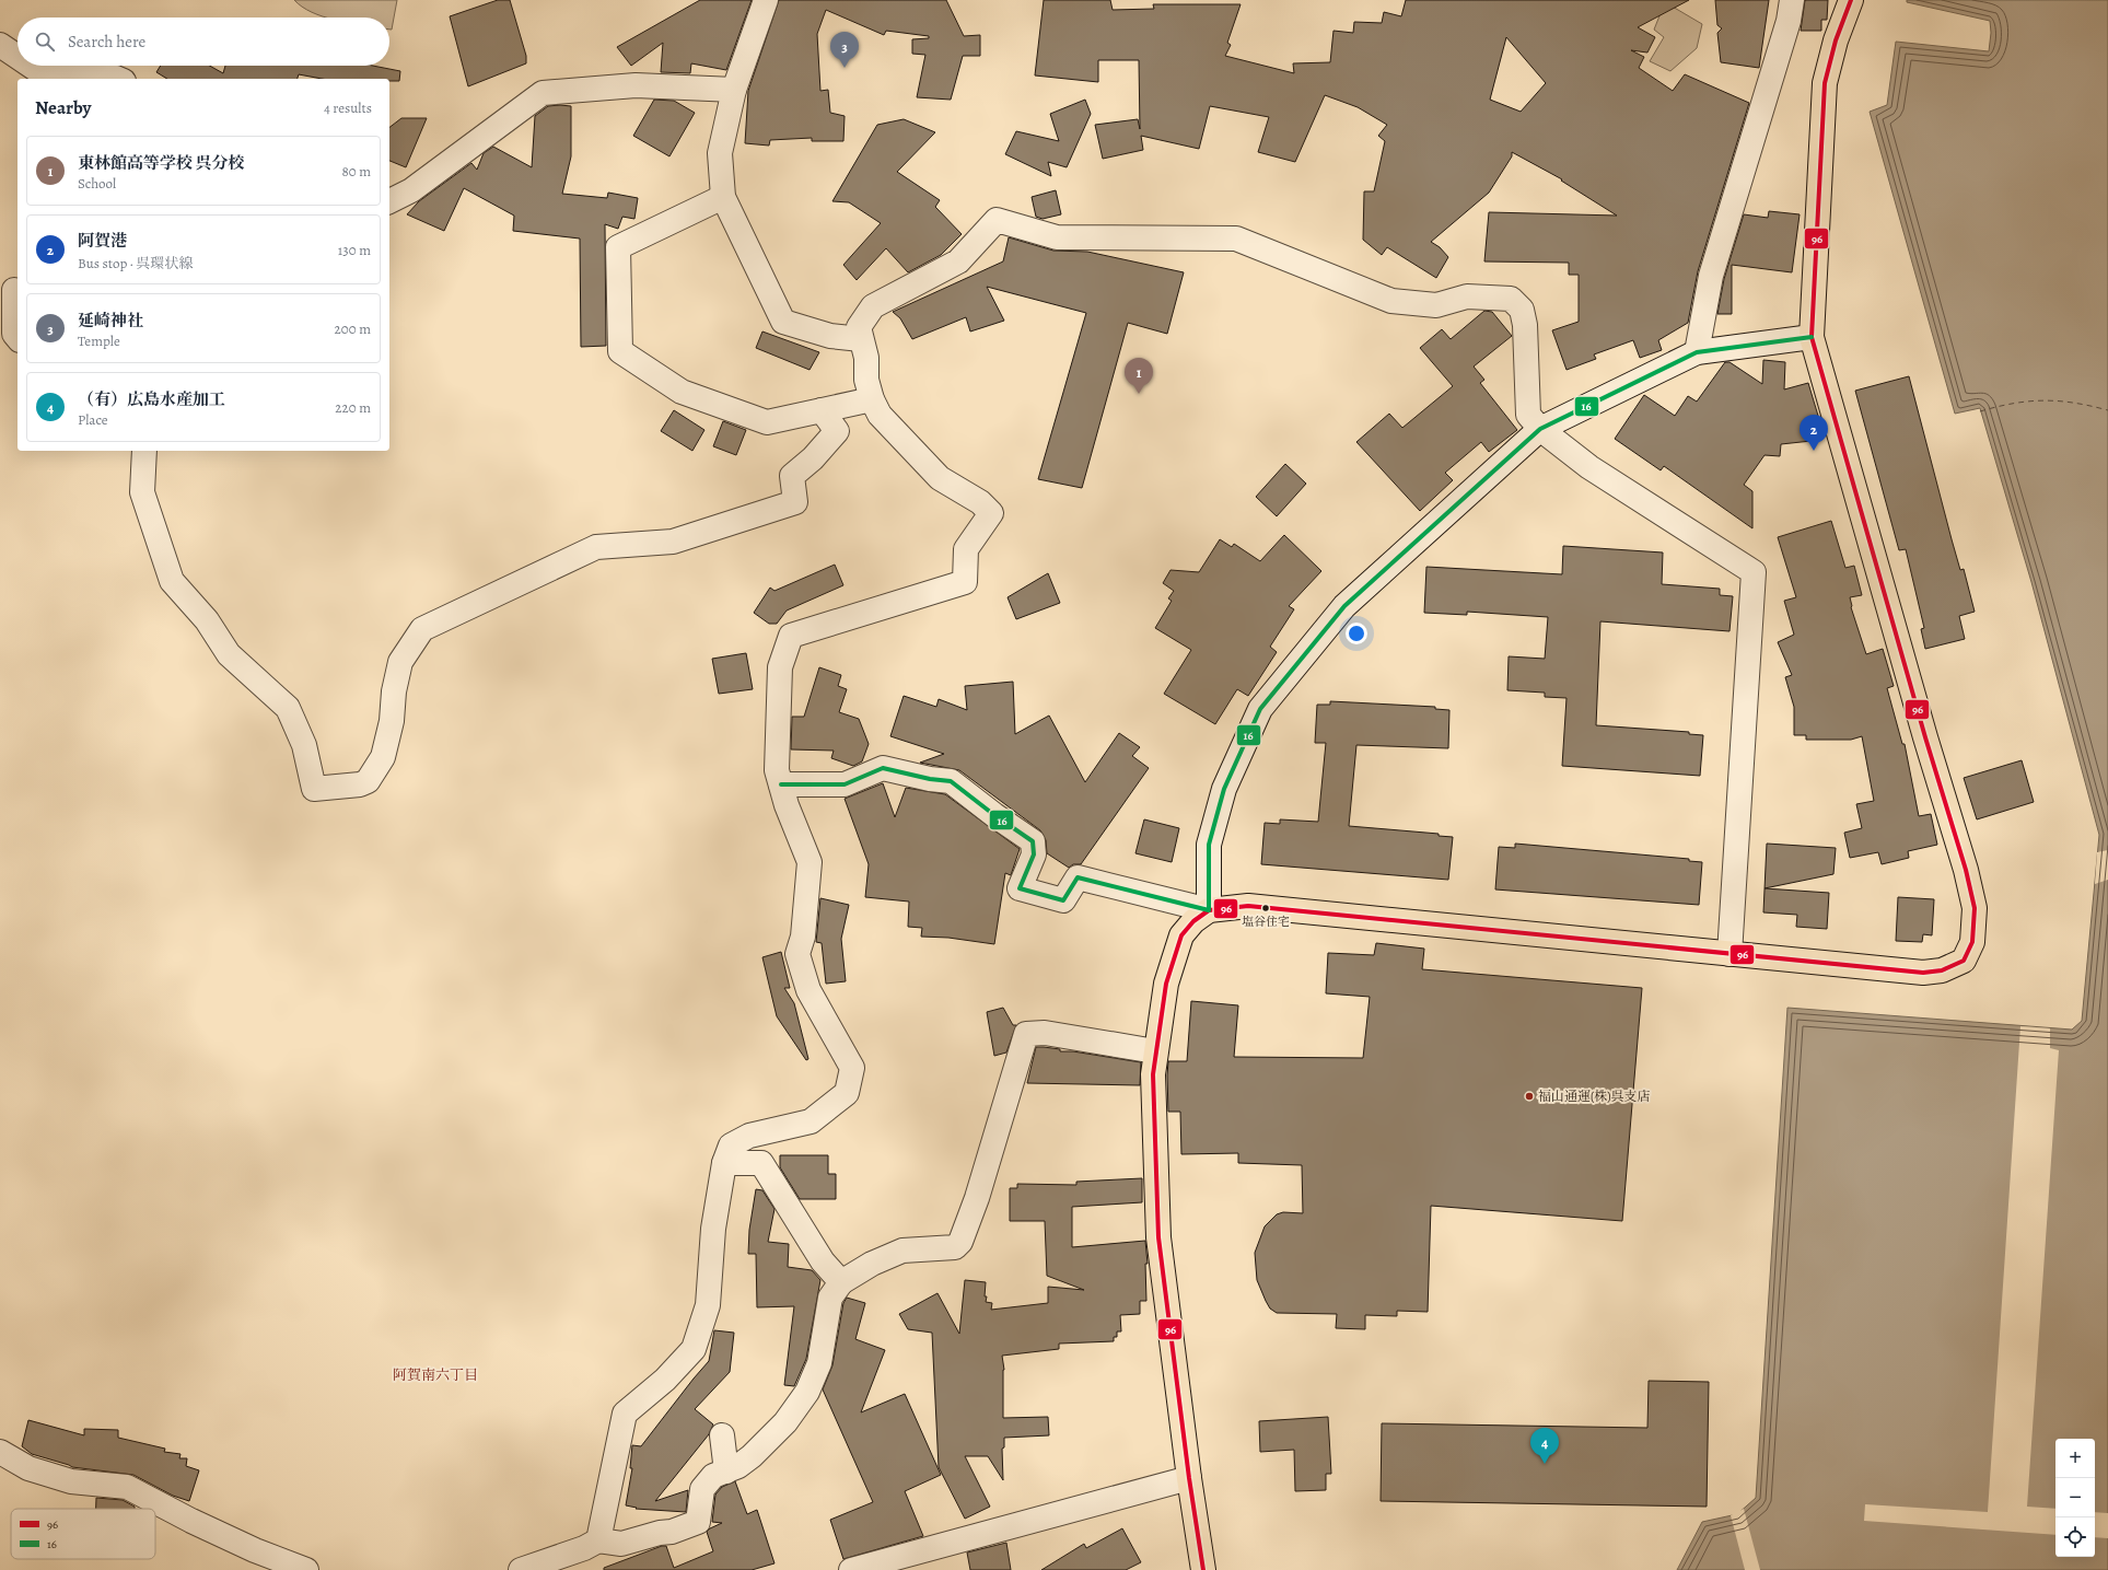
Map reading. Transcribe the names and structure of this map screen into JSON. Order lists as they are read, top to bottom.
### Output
{
  "districts": ["阿賀南六丁目"],
  "places": ["塩谷住宅", "福山通運(株)呉支店"],
  "lines": ["transit line 96", "transit line 16"],
  "legend": ["96", "16"],
  "page": {
    "search": "Search here",
    "pins": [
      "3",
      "1",
      "2",
      "4"
    ],
    "heading": ["Nearby", "4 results"],
    "list": [
      {
        "mark": "1",
        "name": "東林館高等学校 呉分校",
        "note": "School",
        "value": "80 m"
      },
      {
        "mark": "2",
        "name": "阿賀港",
        "note": "Bus stop · 呉環状線",
        "value": "130 m"
      },
      {
        "mark": "3",
        "name": "延崎神社",
        "note": "Temple",
        "value": "200 m"
      },
      {
        "mark": "4",
        "name": "（有）広島水産加工",
        "note": "Place",
        "value": "220 m"
      }
    ],
    "map_buttons": ["+", "−"]
  }
}
